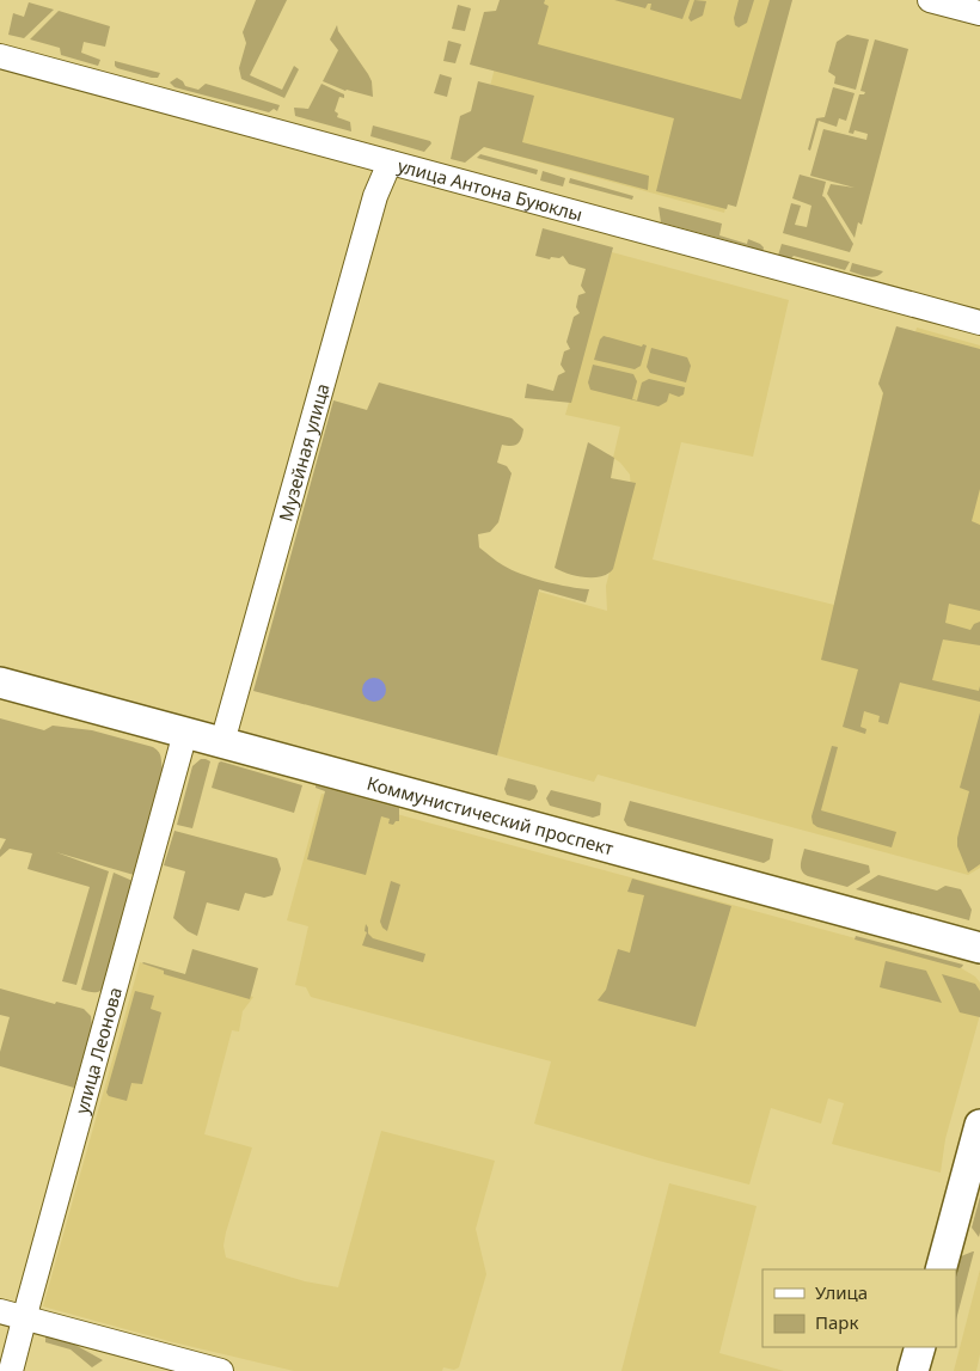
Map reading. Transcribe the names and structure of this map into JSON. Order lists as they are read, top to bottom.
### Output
{
  "streets": {
    "main road": ["Коммунистический проспект"],
    "street": ["улица Антона Буюклы", "Музейная улица", "улица Леонова"]
  },
  "crossings": [
    ["улица Антона Буюклы", "Музейная улица"],
    ["Музейная улица", "Коммунистический проспект"],
    ["Коммунистический проспект", "улица Леонова"]
  ],
  "legend": ["Улица", "Парк"]
}
